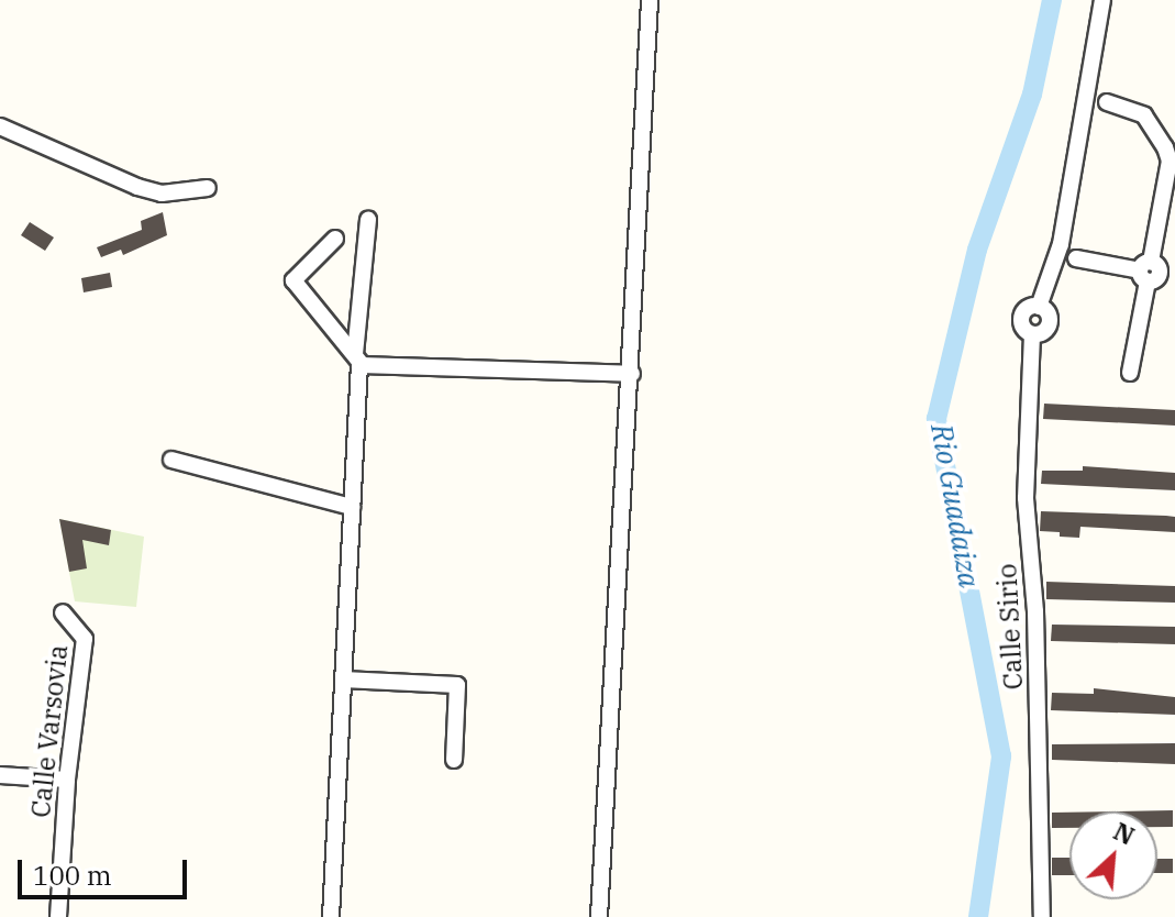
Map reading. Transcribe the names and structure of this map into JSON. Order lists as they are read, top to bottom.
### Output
{
  "streets": {
    "street": ["Calle Sirio", "Calle Varsovia"]
  },
  "water": ["Rio Guadaiza"],
  "scale_bar": "100 m",
  "north": "top right"
}
